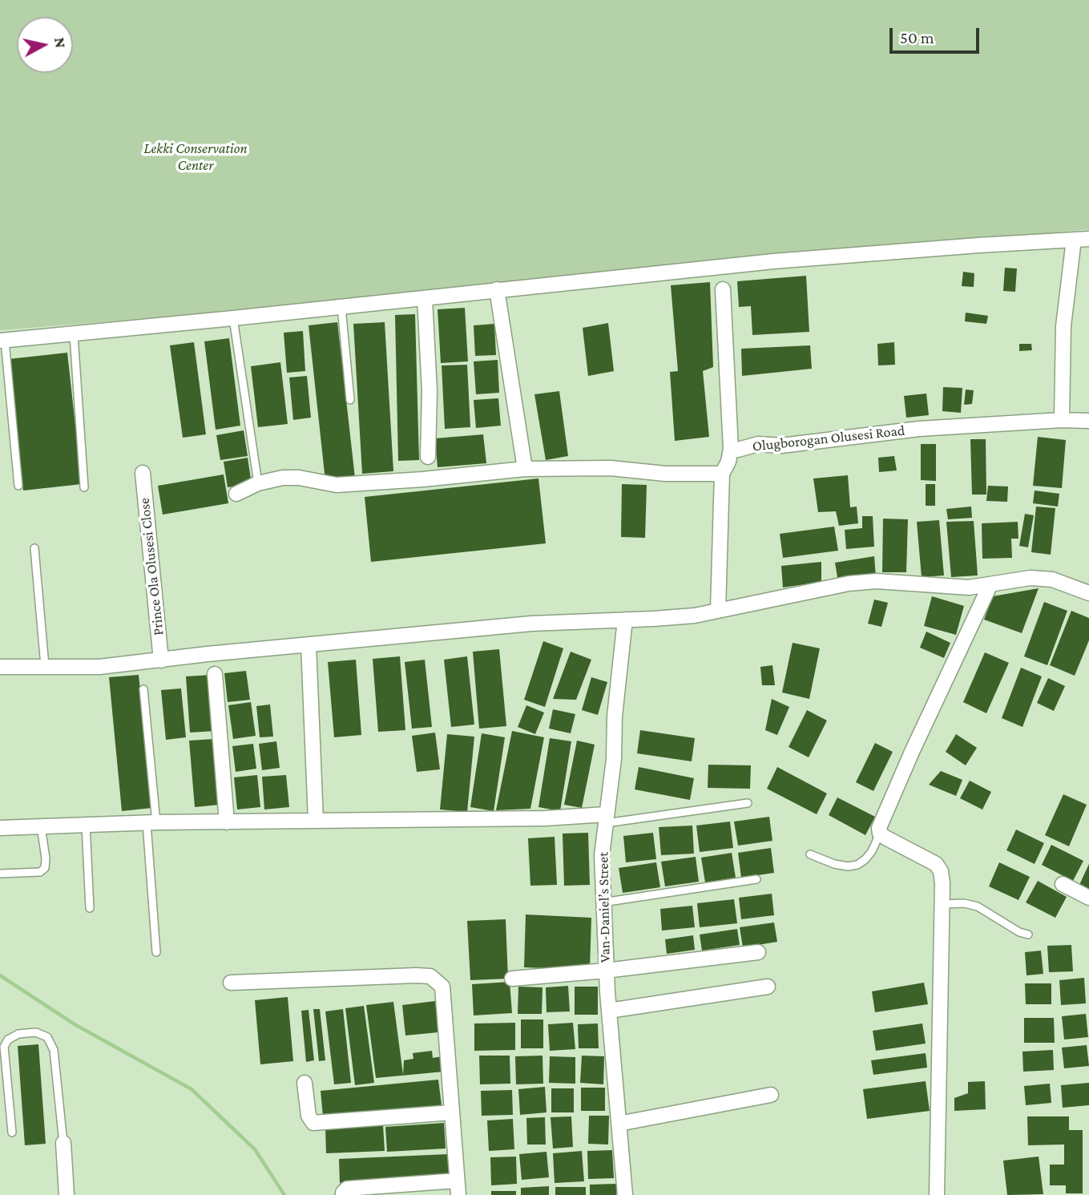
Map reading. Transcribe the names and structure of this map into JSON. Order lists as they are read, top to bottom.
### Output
{
  "streets": {
    "street": ["Olugborogan Olusesi Road", "Prince Ola Olusesi Close", "Van-Daniel’s Street"]
  },
  "parks": ["Lekki Conservation Center"],
  "scale_bar": "50 m",
  "north": "right"
}
